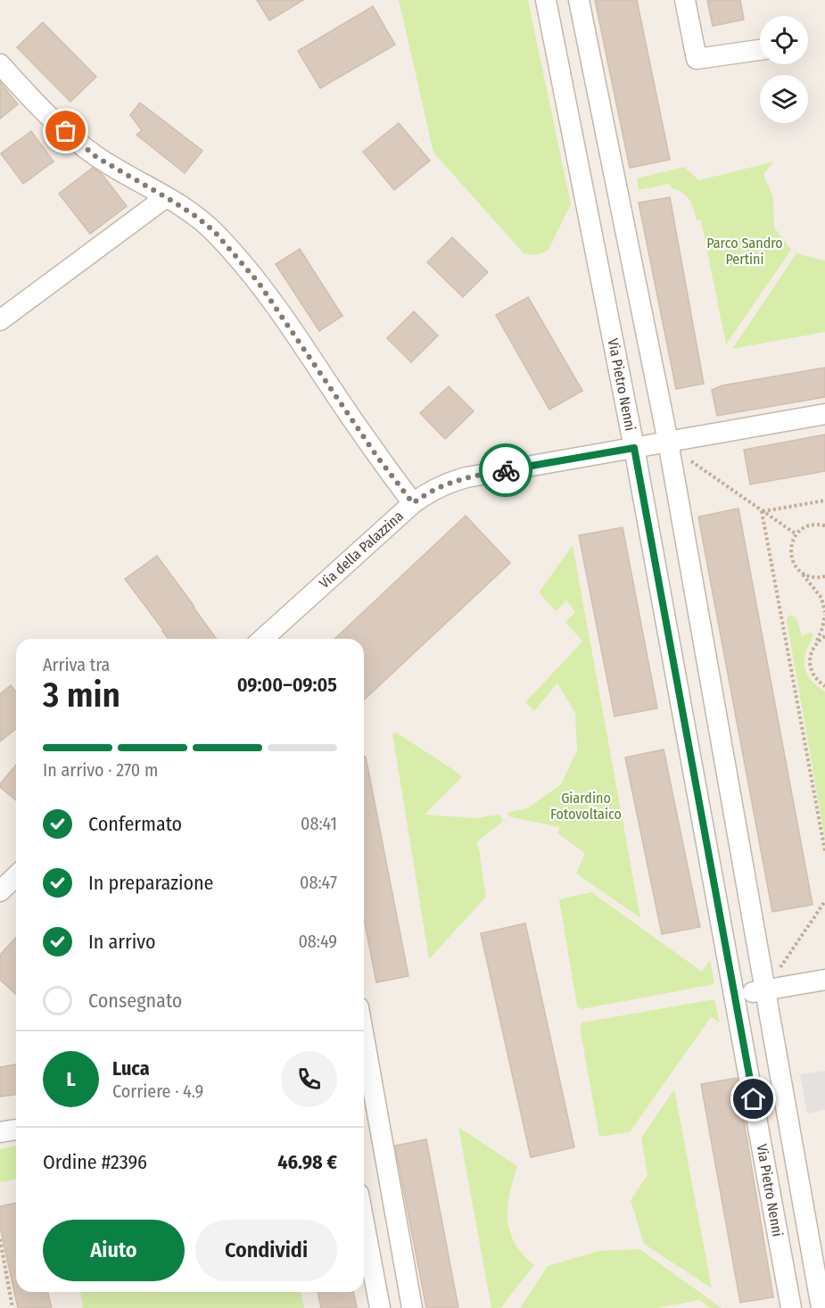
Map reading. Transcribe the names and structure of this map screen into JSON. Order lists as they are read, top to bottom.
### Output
{
  "streets": {
    "street": ["Via Pietro Nenni", "Via della Palazzina"]
  },
  "crossings": [
    ["Via Pietro Nenni", "Via della Palazzina"]
  ],
  "parks": ["Parco Sandro Pertini", "Giardino Fotovoltaico"],
  "page": {
    "heading": ["3 min", "Arriva tra", "09:00–09:05"],
    "panel": [
      "Luca",
      "Corriere · 4.9",
      "Ordine #2396",
      "46.98 €"
    ],
    "bar": "In arrivo · 270 m",
    "list": [
      ["Confermato", "08:41"],
      ["In preparazione", "08:47"],
      ["In arrivo", "08:49"],
      "Consegnato"
    ],
    "round": "L",
    "buttons": ["Aiuto", "Condividi"]
  }
}
